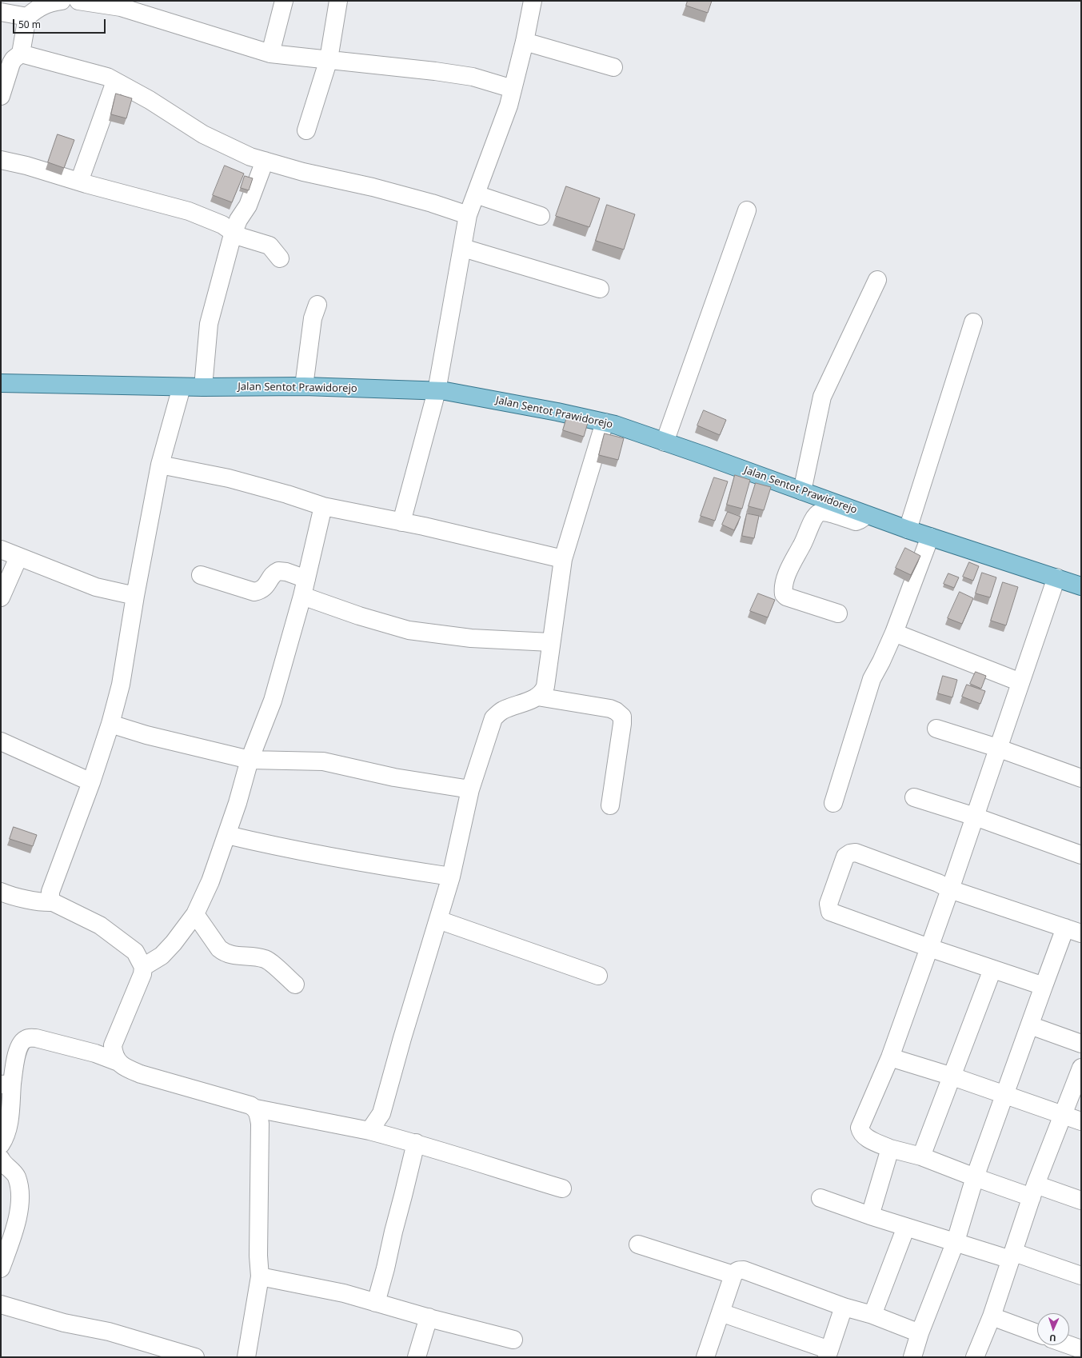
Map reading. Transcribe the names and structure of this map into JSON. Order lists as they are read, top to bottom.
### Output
{
  "streets": {
    "main road": ["Jalan Sentot Prawidorejo"]
  },
  "scale_bar": "50 m",
  "north": "bottom"
}
